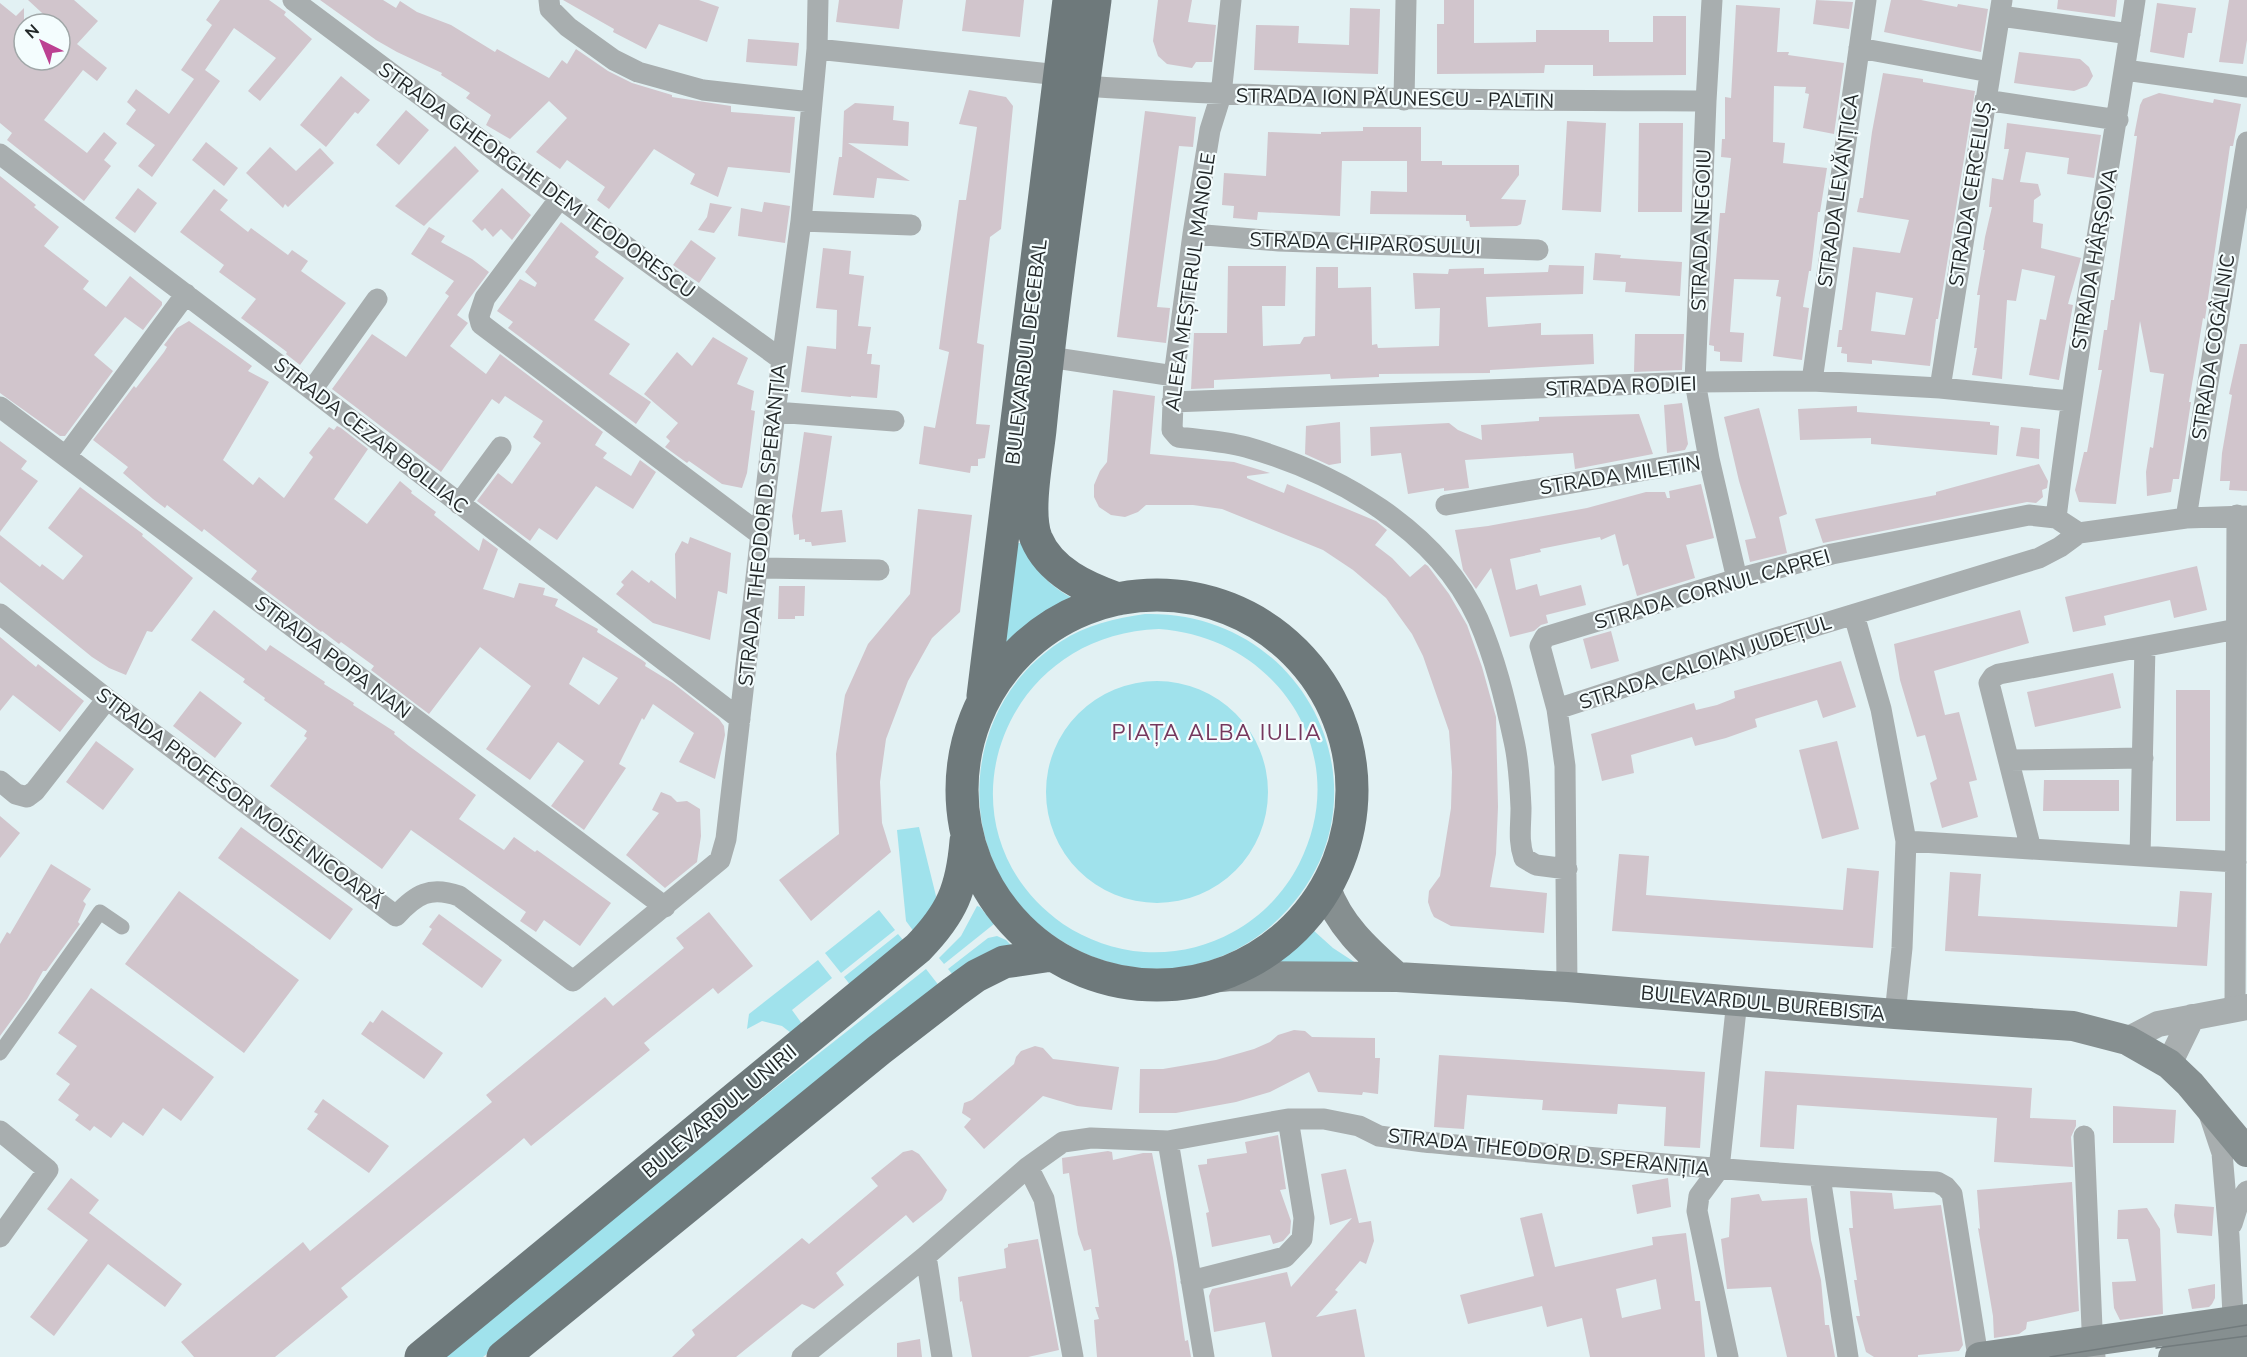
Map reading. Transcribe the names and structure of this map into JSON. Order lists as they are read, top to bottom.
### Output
{
  "streets": {
    "main road": ["BULEVARDUL DECEBAL", "BULEVARDUL BUREBISTA", "BULEVARDUL UNIRII"],
    "street": [
      "STRADA ION PĂUNESCU - PALTIN",
      "STRADA GHEORGHE DEM TEODORESCU",
      "STRADA LEVĂNȚICA",
      "STRADA CERCELUȘ",
      "STRADA NEGOIU",
      "STRADA CHIPAROSULUI",
      "STRADA HÂRȘOVA",
      "ALEEA MEȘTERUL MANOLE",
      "STRADA COGÂLNIC",
      "STRADA RODIEI",
      "STRADA CEZAR BOLLIAC",
      "STRADA MILETIN",
      "STRADA THEODOR D. SPERANȚIA",
      "STRADA CORNUL CAPREI",
      "STRADA POPA NAN",
      "STRADA CALOIAN JUDEȚUL",
      "STRADA PROFESOR MOISE NICOARĂ"
    ]
  },
  "crossings": [
    ["STRADA ION PĂUNESCU - PALTIN", "STRADA NEGOIU"],
    ["STRADA ION PĂUNESCU - PALTIN", "ALEEA MEȘTERUL MANOLE"],
    ["STRADA ION PĂUNESCU - PALTIN", "BULEVARDUL DECEBAL"],
    ["STRADA ION PĂUNESCU - PALTIN", "STRADA THEODOR D. SPERANȚIA"],
    ["STRADA GHEORGHE DEM TEODORESCU", "STRADA THEODOR D. SPERANȚIA"],
    ["STRADA LEVĂNȚICA", "STRADA RODIEI"],
    ["STRADA CERCELUȘ", "STRADA RODIEI"],
    ["STRADA NEGOIU", "STRADA RODIEI"],
    ["STRADA NEGOIU", "STRADA MILETIN"],
    ["STRADA CHIPAROSULUI", "ALEEA MEȘTERUL MANOLE"],
    ["STRADA HÂRȘOVA", "STRADA RODIEI"],
    ["STRADA HÂRȘOVA", "STRADA CORNUL CAPREI"],
    ["ALEEA MEȘTERUL MANOLE", "STRADA RODIEI"],
    ["STRADA COGÂLNIC", "STRADA CALOIAN JUDEȚUL"],
    ["STRADA CEZAR BOLLIAC", "STRADA THEODOR D. SPERANȚIA"],
    ["STRADA MILETIN", "STRADA CORNUL CAPREI"],
    ["STRADA THEODOR D. SPERANȚIA", "STRADA POPA NAN"],
    ["STRADA THEODOR D. SPERANȚIA", "STRADA PROFESOR MOISE NICOARĂ"],
    ["STRADA CORNUL CAPREI", "STRADA CALOIAN JUDEȚUL"],
    ["STRADA CALOIAN JUDEȚUL", "BULEVARDUL BUREBISTA"]
  ],
  "districts": ["PIAȚA ALBA IULIA"],
  "north": "top left"
}
